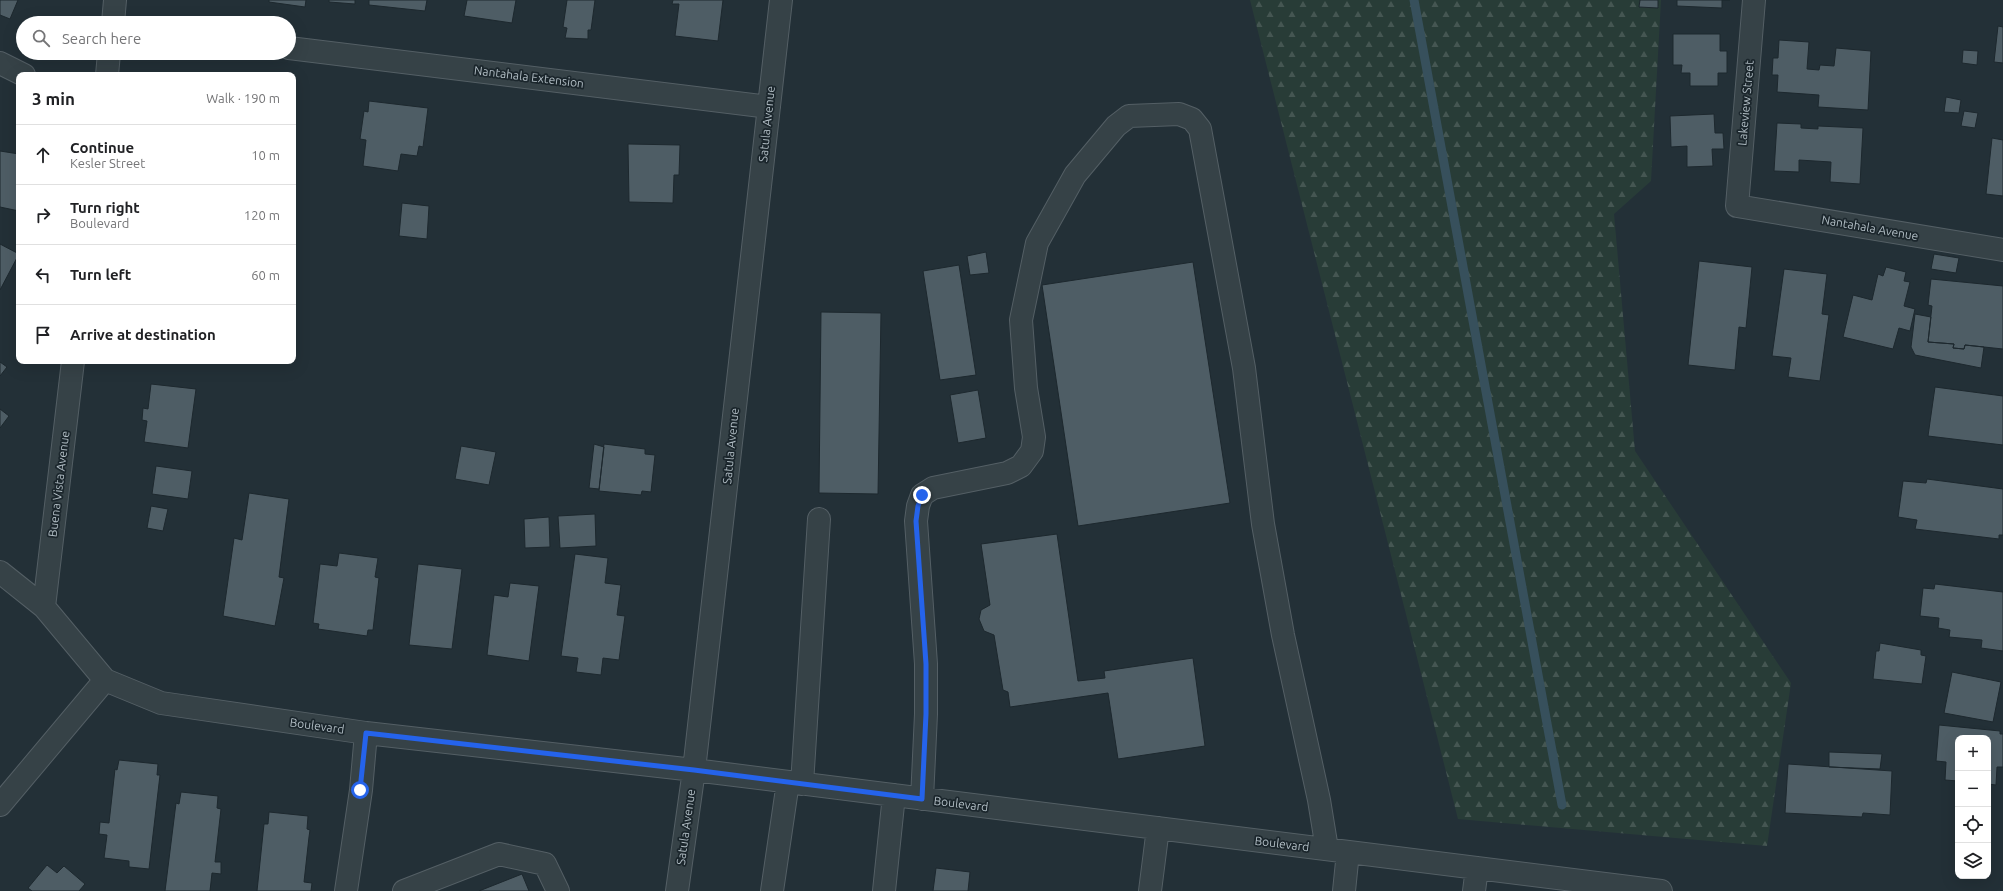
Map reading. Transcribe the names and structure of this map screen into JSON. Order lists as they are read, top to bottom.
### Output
{
  "streets": {
    "street": [
      "Nantahala Extension",
      "Lakeview Street",
      "Satula Avenue",
      "Nantahala Avenue",
      "Buena Vista Avenue",
      "Boulevard"
    ]
  },
  "crossings": [
    ["Nantahala Extension", "Satula Avenue"],
    ["Lakeview Street", "Nantahala Avenue"],
    ["Satula Avenue", "Boulevard"],
    ["Buena Vista Avenue", "Boulevard"]
  ],
  "page": {
    "search": "Search here",
    "heading": ["3 min", "Walk · 190 m"],
    "list": [
      ["Continue", "Kesler Street", "10 m"],
      ["Turn right", "Boulevard", "120 m"],
      ["Turn left", "60 m"],
      "Arrive at destination"
    ],
    "map_buttons": ["+", "−"]
  }
}
